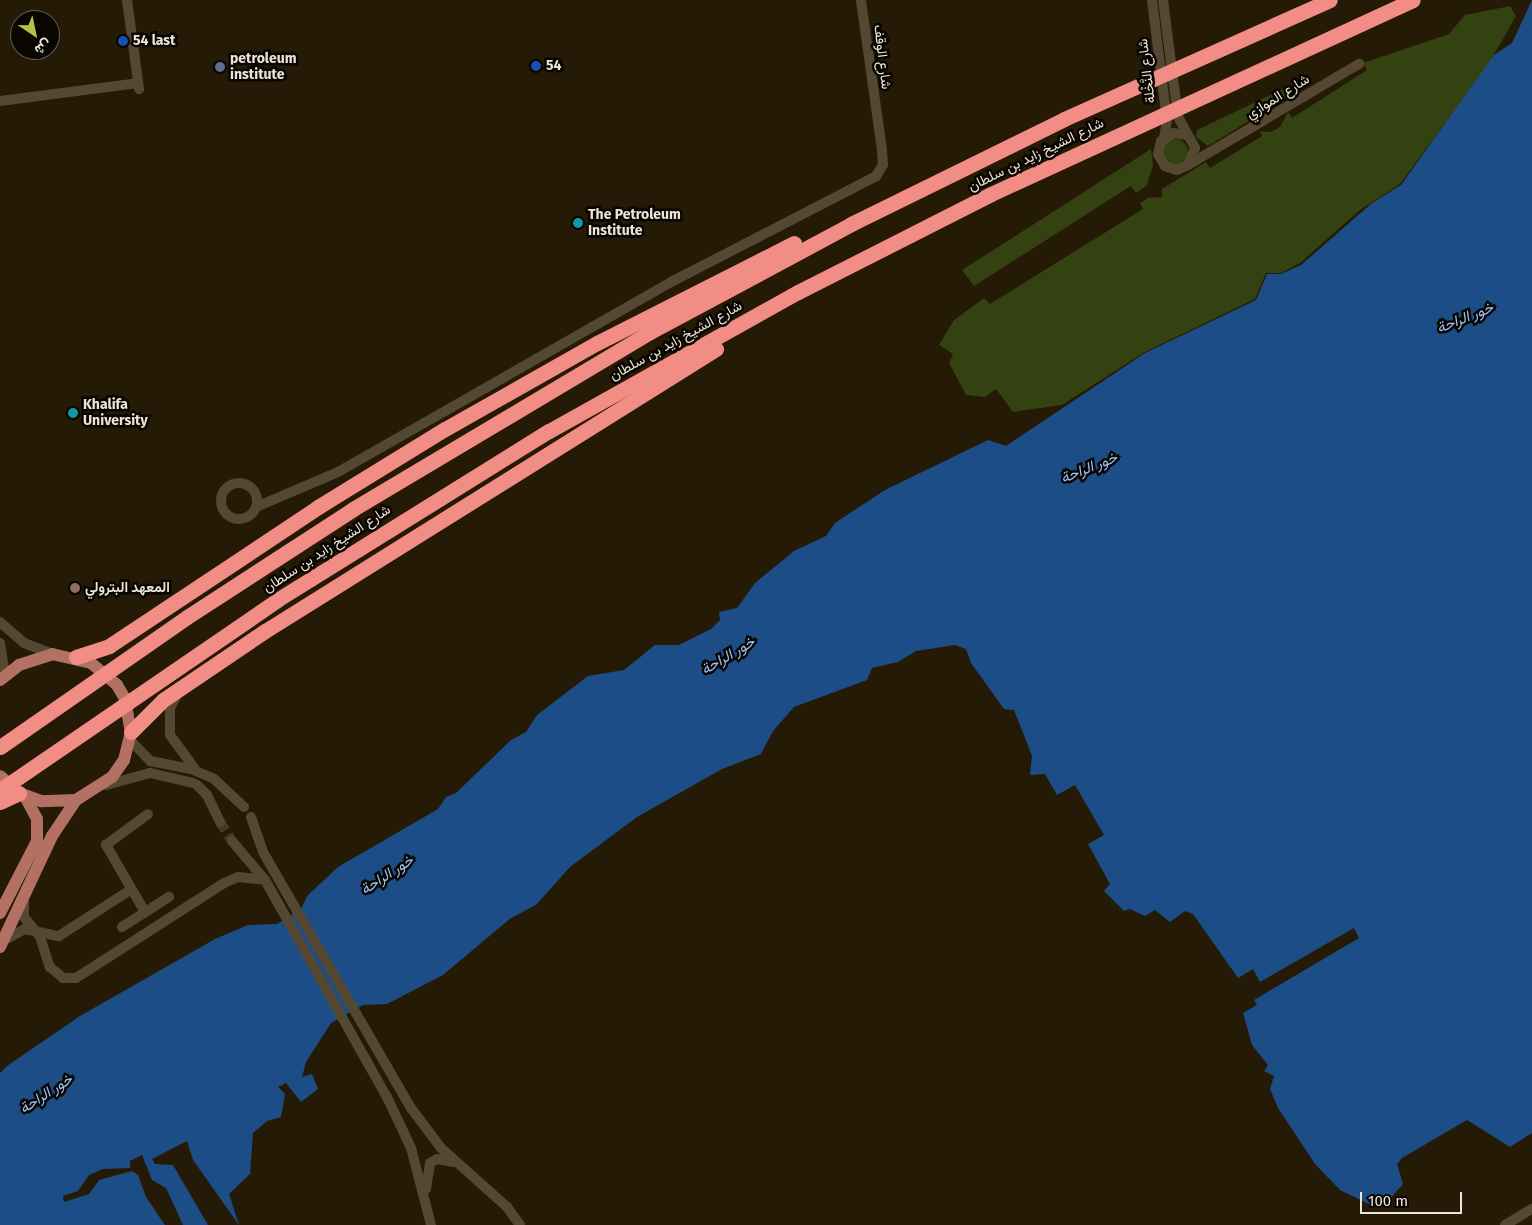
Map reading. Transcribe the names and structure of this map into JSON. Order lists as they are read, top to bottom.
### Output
{
  "streets": {
    "highway": ["شارع الشيخ زايد بن سلطان"],
    "street": ["شارع الوقف", "شارع النَّخْلة", "شارع الموازي"]
  },
  "crossings": [
    ["شارع النَّخْلة", "شارع الموازي"]
  ],
  "water": ["خور الراحة"],
  "places": [
    "54 last",
    "54",
    "petroleum institute",
    "The Petroleum Institute",
    "Khalifa University",
    "المعهد البترولي"
  ],
  "scale_bar": "100 m",
  "north": "bottom right"
}
